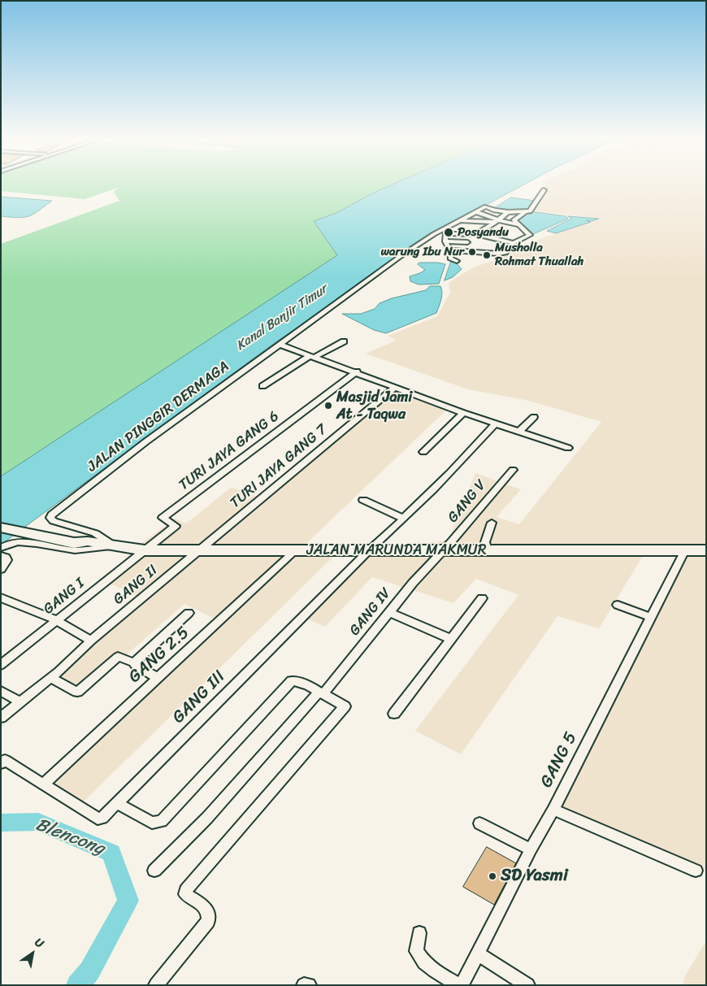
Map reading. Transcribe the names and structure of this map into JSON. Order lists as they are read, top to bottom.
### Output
{
  "streets": {
    "main road": ["JALAN MARUNDA MAKMUR"],
    "street": [
      "JALAN PINGGIR DERMAGA",
      "TURI JAYA GANG 6",
      "TURI JAYA GANG 7",
      "GANG V",
      "GANG II",
      "GANG I",
      "GANG IV",
      "GANG 2.5",
      "GANG III",
      "GANG 5"
    ]
  },
  "crossings": [
    ["JALAN PINGGIR DERMAGA", "JALAN MARUNDA MAKMUR"],
    ["TURI JAYA GANG 6", "JALAN MARUNDA MAKMUR"],
    ["TURI JAYA GANG 6", "GANG I"],
    ["TURI JAYA GANG 7", "JALAN MARUNDA MAKMUR"],
    ["TURI JAYA GANG 7", "GANG II"],
    ["GANG V", "JALAN MARUNDA MAKMUR"],
    ["GANG V", "GANG IV"],
    ["JALAN MARUNDA MAKMUR", "GANG II"],
    ["JALAN MARUNDA MAKMUR", "GANG I"],
    ["JALAN MARUNDA MAKMUR", "GANG IV"],
    ["JALAN MARUNDA MAKMUR", "GANG 2.5"],
    ["JALAN MARUNDA MAKMUR", "GANG III"],
    ["JALAN MARUNDA MAKMUR", "GANG 5"],
    ["GANG 2.5", "GANG III"]
  ],
  "water": ["Kanal Banjir Timur", "Blencong"],
  "places": [
    "Posyandu",
    "warung Ibu Nur",
    "Musholla Rohmat Thuallah",
    "Masjid Jami At - Taqwa",
    "SD Yasmi"
  ],
  "north": "top right"
}
